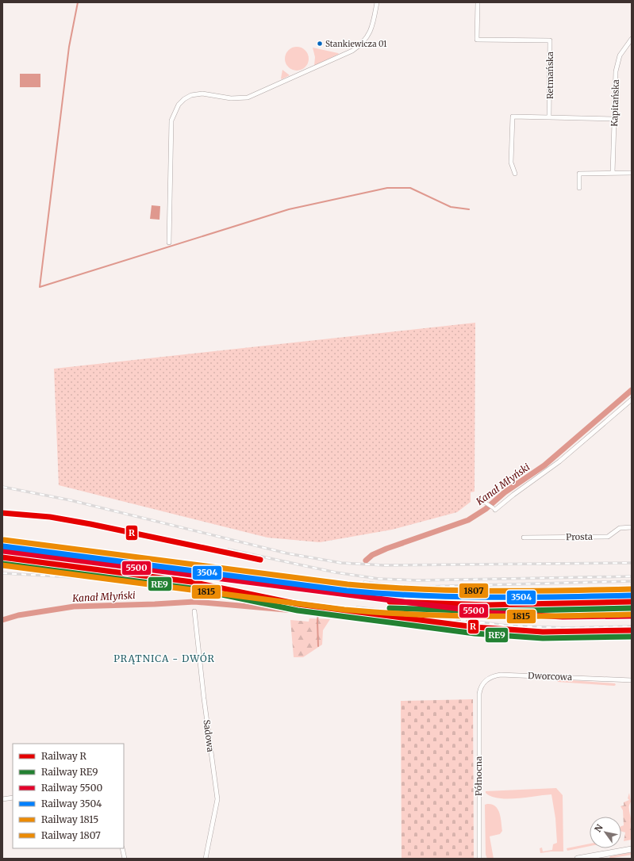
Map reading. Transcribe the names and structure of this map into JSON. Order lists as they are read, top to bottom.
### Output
{
  "streets": {
    "street": [
      "Retmańska",
      "Kapitańska",
      "Prosta",
      "Dworcowa",
      "Sadowa",
      "Północna"
    ]
  },
  "crossings": [
    ["Dworcowa", "Północna"]
  ],
  "districts": ["PRĄTNICA - DWÓR"],
  "water": ["Kanał Młyński"],
  "places": ["Stankiewicza 01"],
  "lines": [
    "rail line R",
    "rail line 1807",
    "rail line 3504",
    "rail line 5500",
    "rail line RE9",
    "rail line 1815"
  ],
  "legend": [
    "Railway R",
    "Railway RE9",
    "Railway 5500",
    "Railway 3504",
    "Railway 1815",
    "Railway 1807"
  ],
  "north": "top left"
}
